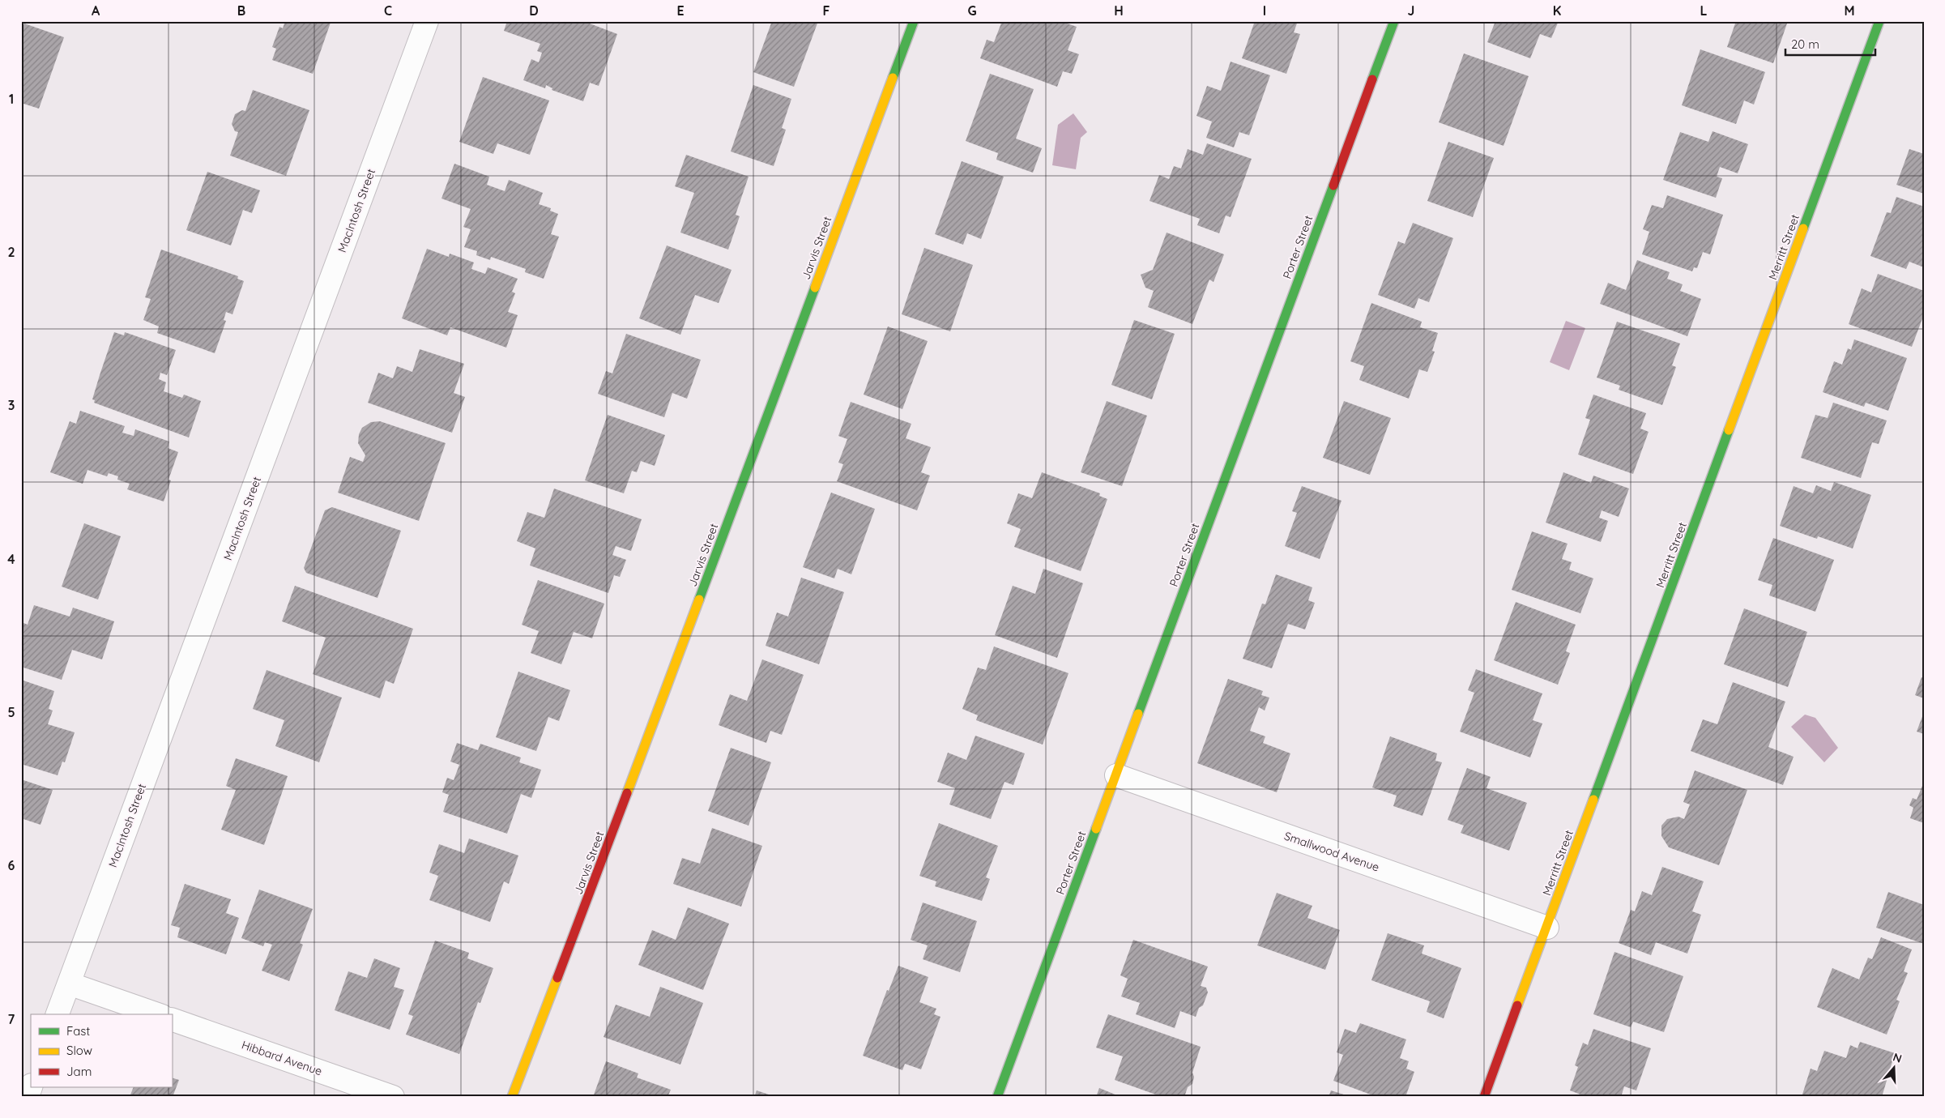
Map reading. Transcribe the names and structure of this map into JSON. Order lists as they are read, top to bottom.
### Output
{
  "streets": {
    "street": [
      "MacIntosh Street",
      "Porter Street",
      "Merritt Street",
      "Jarvis Street",
      "Smallwood Avenue",
      "Hibbard Avenue"
    ]
  },
  "crossings": [
    ["Porter Street", "Smallwood Avenue"],
    ["Merritt Street", "Smallwood Avenue"]
  ],
  "legend": ["Fast", "Slow", "Jam"],
  "scale_bar": "20 m",
  "north": "top",
  "grid": {
    "columns": [
      "A",
      "B",
      "C",
      "D",
      "E",
      "F",
      "G",
      "H",
      "I",
      "J",
      "K",
      "L",
      "M"
    ],
    "rows": [
      "1",
      "2",
      "3",
      "4",
      "5",
      "6",
      "7"
    ]
  }
}
